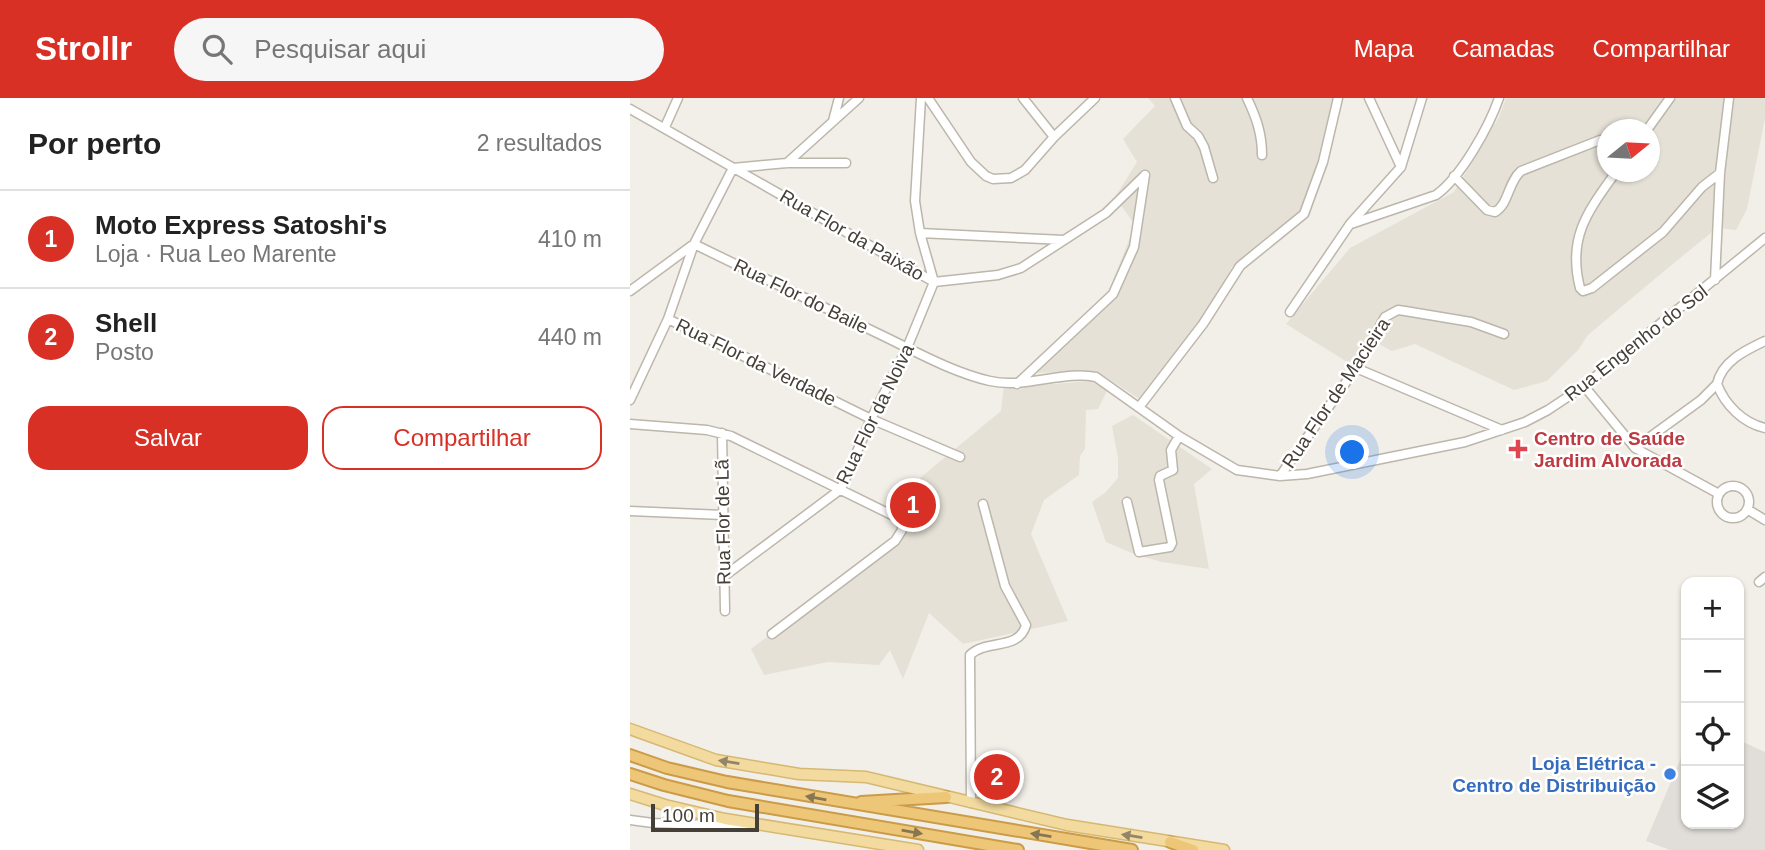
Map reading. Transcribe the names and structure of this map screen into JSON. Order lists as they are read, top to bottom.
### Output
{
  "streets": {
    "street": [
      "Rua Flor da Paixão",
      "Rua Flor do Baile",
      "Rua Engenho do Sol",
      "Rua Flor da Verdade",
      "Rua Flor de Macieira",
      "Rua Flor da Noiva",
      "Rua Flor de Lã"
    ]
  },
  "crossings": [
    ["Rua Flor da Paixão", "Rua Engenho do Sol"],
    ["Rua Flor da Paixão", "Rua Flor da Noiva"],
    ["Rua Flor do Baile", "Rua Engenho do Sol"],
    ["Rua Flor do Baile", "Rua Flor da Noiva"],
    ["Rua Engenho do Sol", "Rua Flor de Macieira"],
    ["Rua Engenho do Sol", "Rua Flor da Noiva"],
    ["Rua Flor da Verdade", "Rua Flor da Noiva"],
    ["Rua Flor da Noiva", "Rua Flor de Lã"]
  ],
  "places": {
    "health": ["Centro de Saúde Jardim Alvorada"],
    "other": ["Loja Elétrica - Centro de Distribuição"]
  },
  "scale_bar": "100 m",
  "north": "right",
  "page": {
    "header": "Strollr",
    "search": "Pesquisar aqui",
    "nav": ["Mapa", "Camadas", "Compartilhar"],
    "heading": ["Por perto", "2 resultados"],
    "list": [
      {
        "mark": "1",
        "name": "Moto Express Satoshi's",
        "note": "Loja · Rua Leo Marente",
        "value": "410 m"
      },
      {
        "mark": "2",
        "name": "Shell",
        "note": "Posto",
        "value": "440 m"
      }
    ],
    "buttons": ["Salvar", "Compartilhar"],
    "pins": ["1", "2"],
    "map_buttons": ["+", "−"],
    "scale": "100 m"
  }
}
